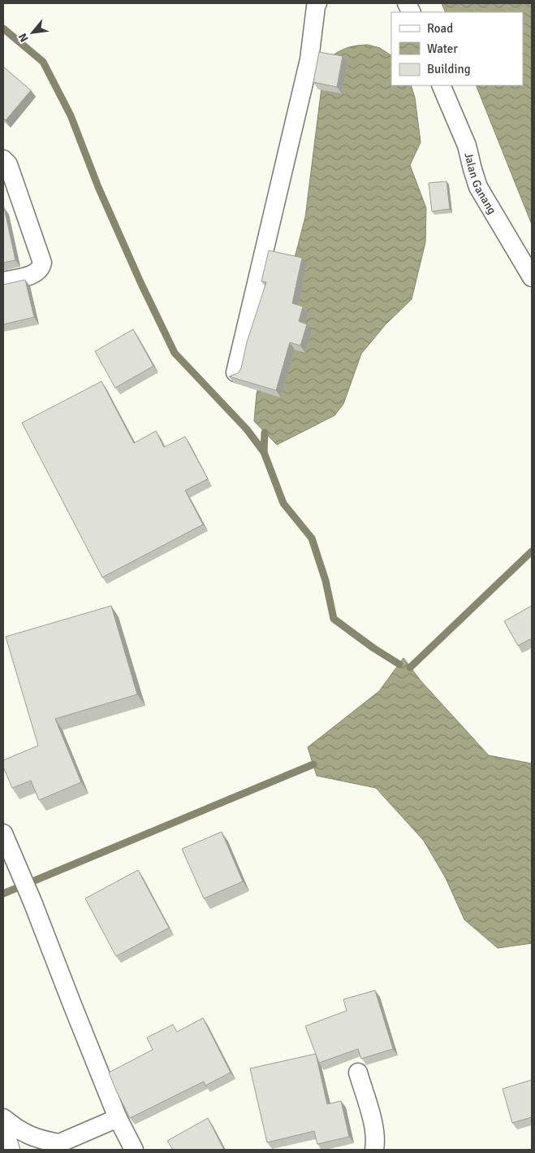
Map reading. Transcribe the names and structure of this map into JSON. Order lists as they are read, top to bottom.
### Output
{
  "streets": {
    "street": ["Jalan Ganang"]
  },
  "legend": ["Road", "Water", "Building"],
  "north": "bottom left"
}
